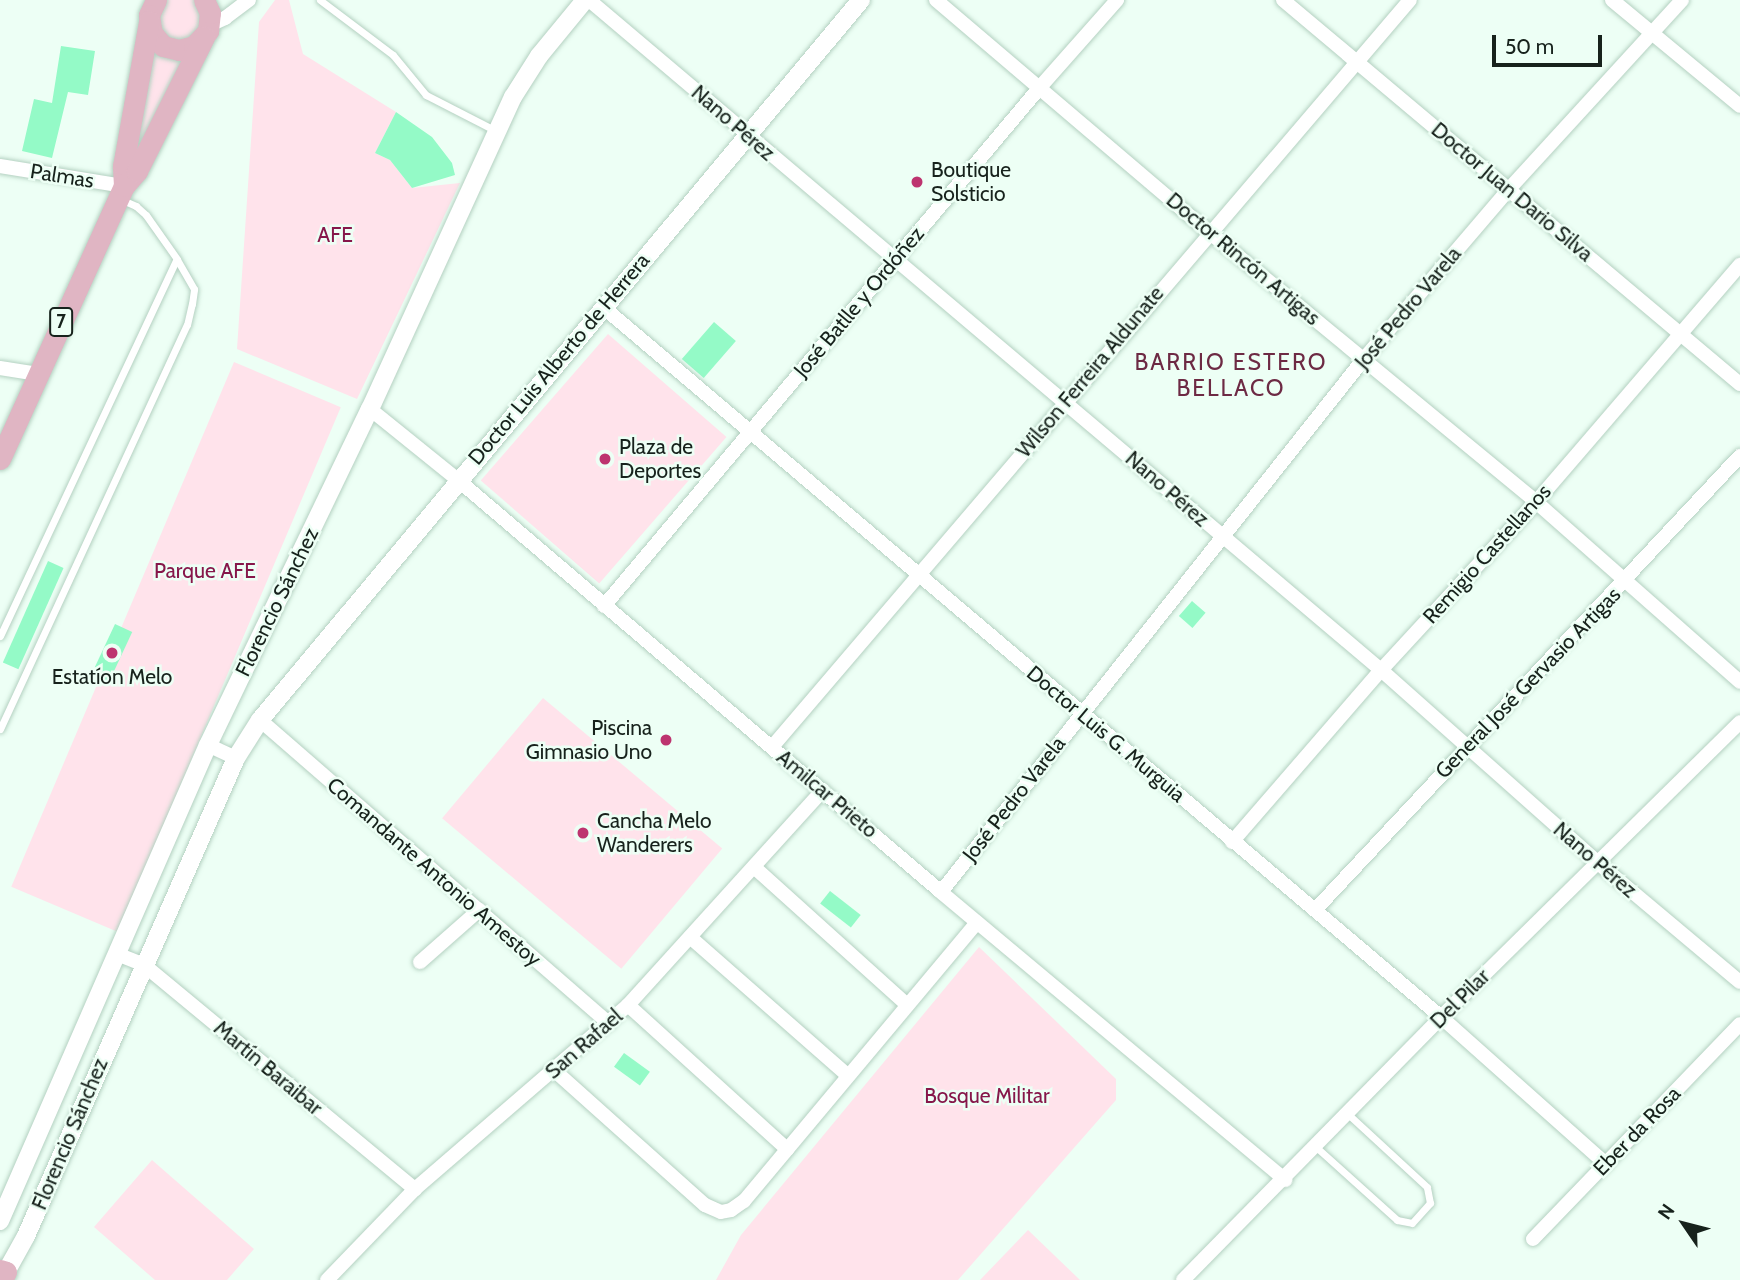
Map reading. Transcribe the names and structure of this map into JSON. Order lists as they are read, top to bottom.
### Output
{
  "streets": {
    "main road": ["7"],
    "street": [
      "Nano Pérez",
      "Palmas",
      "Doctor Juan Dario Silva",
      "Doctor Rincón Artigas",
      "José Batlle y Ordóñez",
      "José Pedro Varela",
      "Doctor Luis Alberto de Herrera",
      "Wilson Ferreira Aldunate",
      "Remigio Castellanos",
      "Florencio Sánchez",
      "General José Gervasio Artigas",
      "Doctor Luis G. Murguia",
      "Amilcar Prieto",
      "Comandante Antonio Amestoy",
      "Del Pilar",
      "San Rafael",
      "Martín Baraibar",
      "Eber da Rosa"
    ]
  },
  "crossings": [
    ["Nano Pérez", "José Batlle y Ordóñez"],
    ["Nano Pérez", "José Pedro Varela"],
    ["Nano Pérez", "Doctor Luis Alberto de Herrera"],
    ["Nano Pérez", "Wilson Ferreira Aldunate"],
    ["Nano Pérez", "Remigio Castellanos"],
    ["Nano Pérez", "Florencio Sánchez"],
    ["Nano Pérez", "General José Gervasio Artigas"],
    ["Nano Pérez", "Del Pilar"],
    ["Palmas", "7"],
    ["Doctor Juan Dario Silva", "José Pedro Varela"],
    ["Doctor Juan Dario Silva", "Wilson Ferreira Aldunate"],
    ["Doctor Juan Dario Silva", "Remigio Castellanos"],
    ["Doctor Rincón Artigas", "José Batlle y Ordóñez"],
    ["Doctor Rincón Artigas", "José Pedro Varela"],
    ["Doctor Rincón Artigas", "Wilson Ferreira Aldunate"],
    ["Doctor Rincón Artigas", "Remigio Castellanos"],
    ["Doctor Rincón Artigas", "General José Gervasio Artigas"],
    ["José Batlle y Ordóñez", "Doctor Luis G. Murguia"],
    ["José Batlle y Ordóñez", "Amilcar Prieto"],
    ["José Pedro Varela", "Doctor Luis G. Murguia"],
    ["José Pedro Varela", "Amilcar Prieto"],
    ["Doctor Luis Alberto de Herrera", "Florencio Sánchez"],
    ["Doctor Luis Alberto de Herrera", "Doctor Luis G. Murguia"],
    ["Doctor Luis Alberto de Herrera", "Amilcar Prieto"],
    ["Doctor Luis Alberto de Herrera", "Comandante Antonio Amestoy"],
    ["Wilson Ferreira Aldunate", "Doctor Luis G. Murguia"],
    ["Wilson Ferreira Aldunate", "Amilcar Prieto"],
    ["Remigio Castellanos", "Doctor Luis G. Murguia"],
    ["Florencio Sánchez", "Amilcar Prieto"],
    ["Florencio Sánchez", "Comandante Antonio Amestoy"],
    ["Florencio Sánchez", "Martín Baraibar"],
    ["General José Gervasio Artigas", "Doctor Luis G. Murguia"],
    ["Doctor Luis G. Murguia", "Del Pilar"],
    ["Doctor Luis G. Murguia", "Eber da Rosa"],
    ["Amilcar Prieto", "Del Pilar"],
    ["Amilcar Prieto", "San Rafael"],
    ["Comandante Antonio Amestoy", "San Rafael"],
    ["San Rafael", "Martín Baraibar"]
  ],
  "districts": ["BARRIO ESTERO BELLACO"],
  "parks": ["AFE", "Parque AFE", "Bosque Militar"],
  "places": [
    "Boutique Solsticio",
    "Plaza de Deportes",
    "Estatíon Melo",
    "Piscina Gimnasio Uno",
    "Cancha Melo Wanderers"
  ],
  "scale_bar": "50 m",
  "north": "top left"
}
